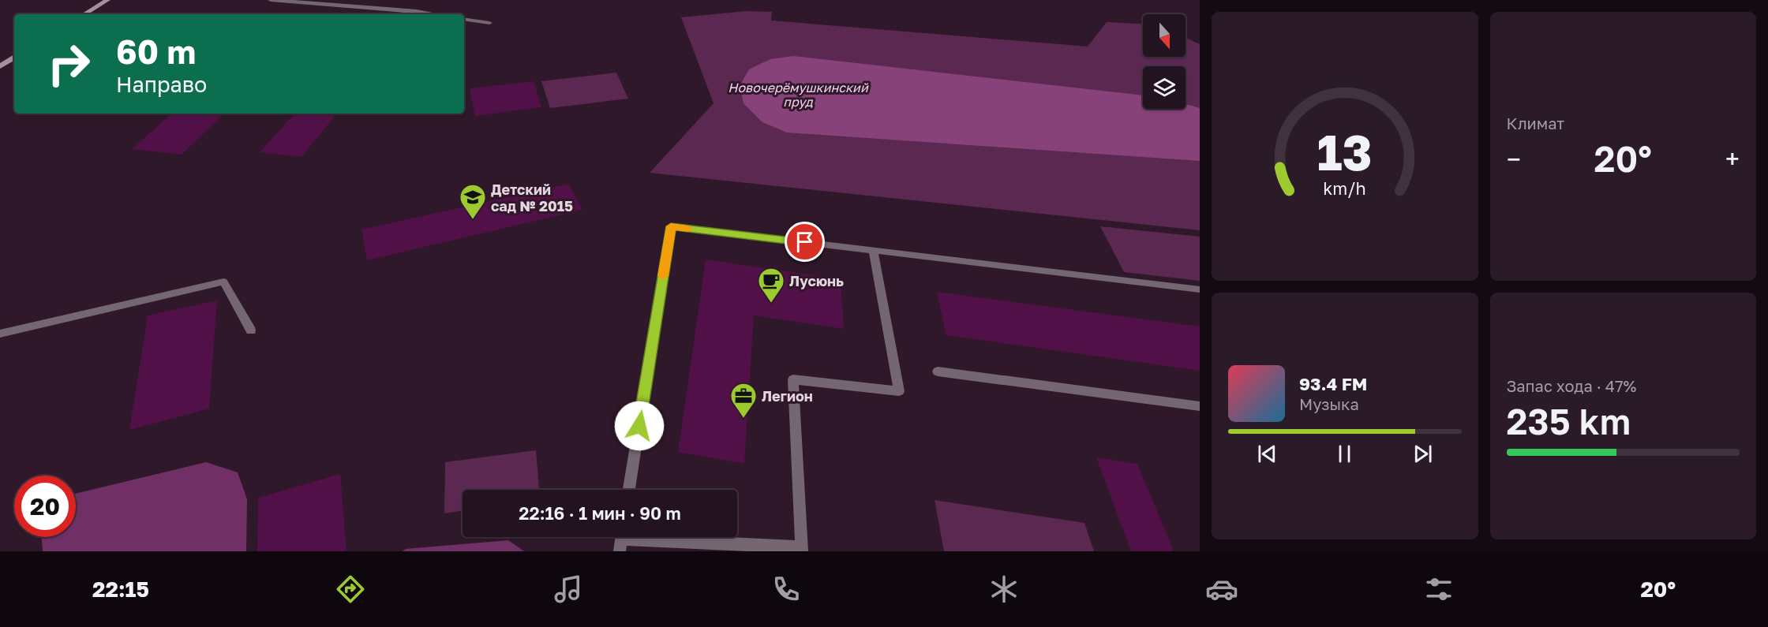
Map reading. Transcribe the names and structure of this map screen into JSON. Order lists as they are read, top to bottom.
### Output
{
  "water": ["Новочерёмушкинский пруд"],
  "places": {
    "school or university": ["Детский сад № 2015"],
    "cafe": ["Лусюнь"],
    "office": ["Легион"]
  },
  "north": "bottom",
  "page": {
    "tile": [
      "Климат",
      ["Запас хода · 47%", "235 km"]
    ],
    "turn": ["60 m", "Направо"],
    "heat": ["−", "20°", "+"],
    "song": ["93.4 FM", "Музыка"],
    "limit": "20",
    "trip": "22:16 · 1 мин · 90 m",
    "tabs": ["22:15", "20°"],
    "gauge": ["13", "km/h"]
  }
}
